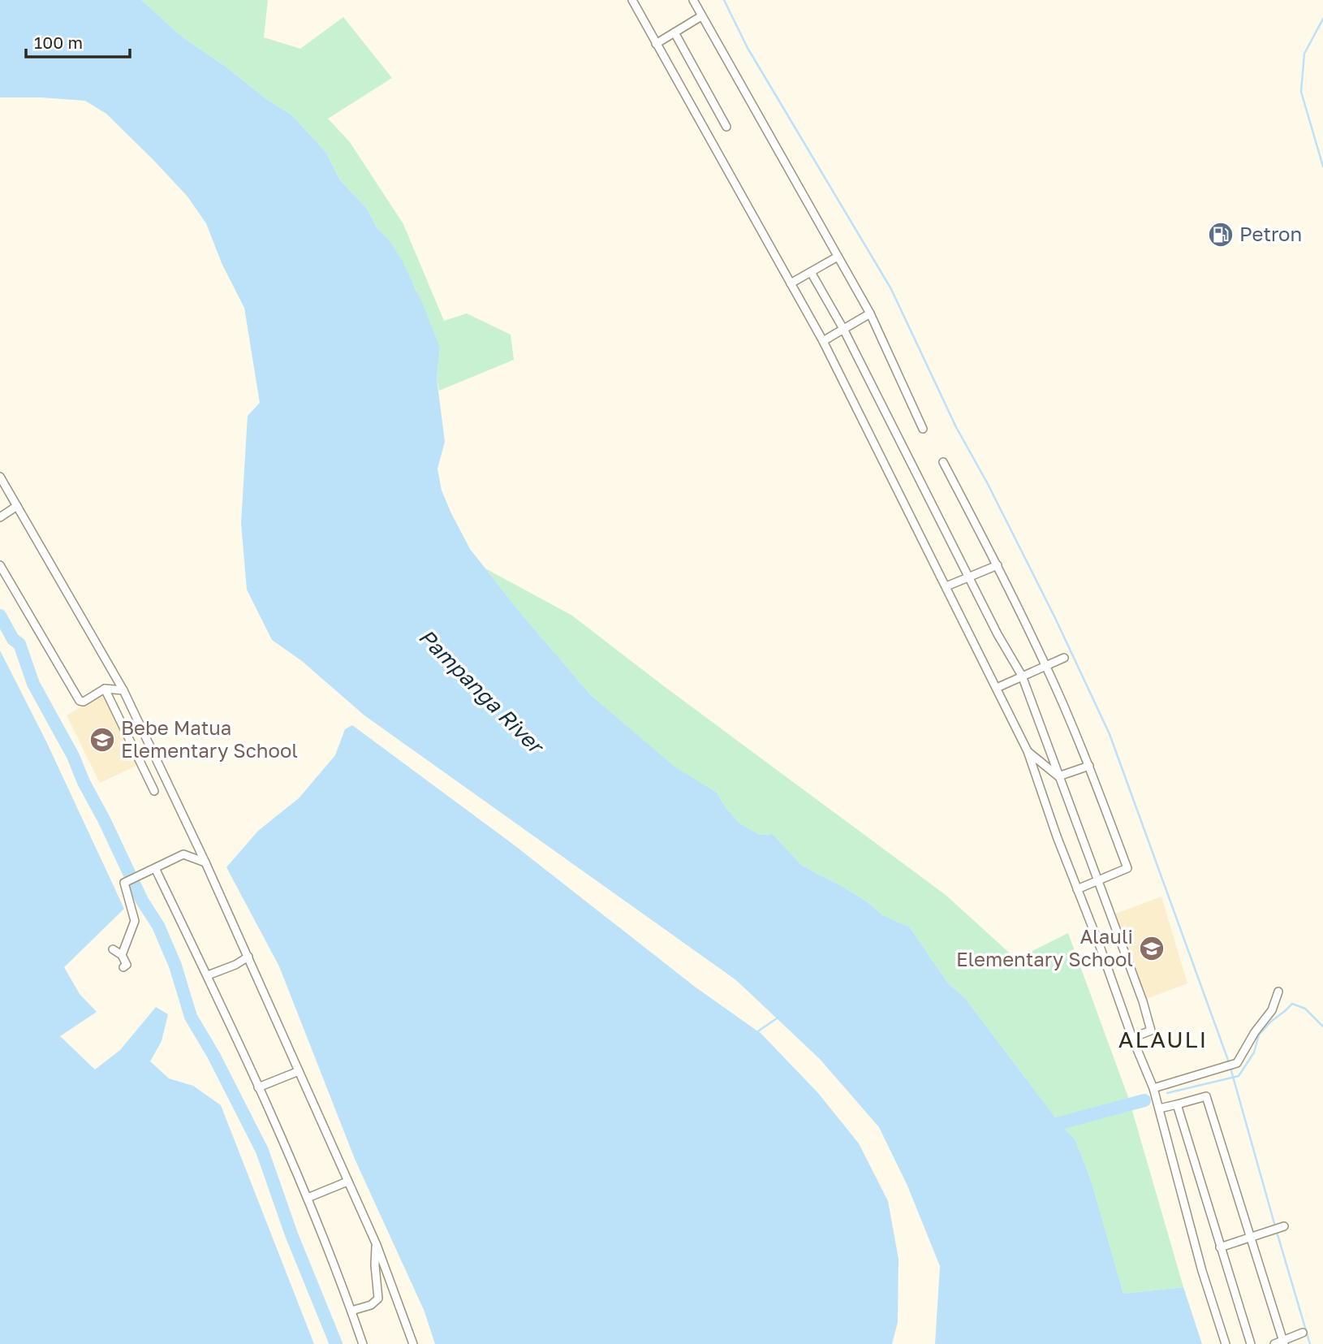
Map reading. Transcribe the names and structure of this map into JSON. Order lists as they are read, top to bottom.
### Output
{
  "districts": ["ALAULI"],
  "water": ["Pampanga River"],
  "places": {
    "fuel station": ["Petron"],
    "school or university": ["Bebe Matua Elementary School", "Alauli Elementary School"]
  },
  "scale_bar": "100 m"
}
